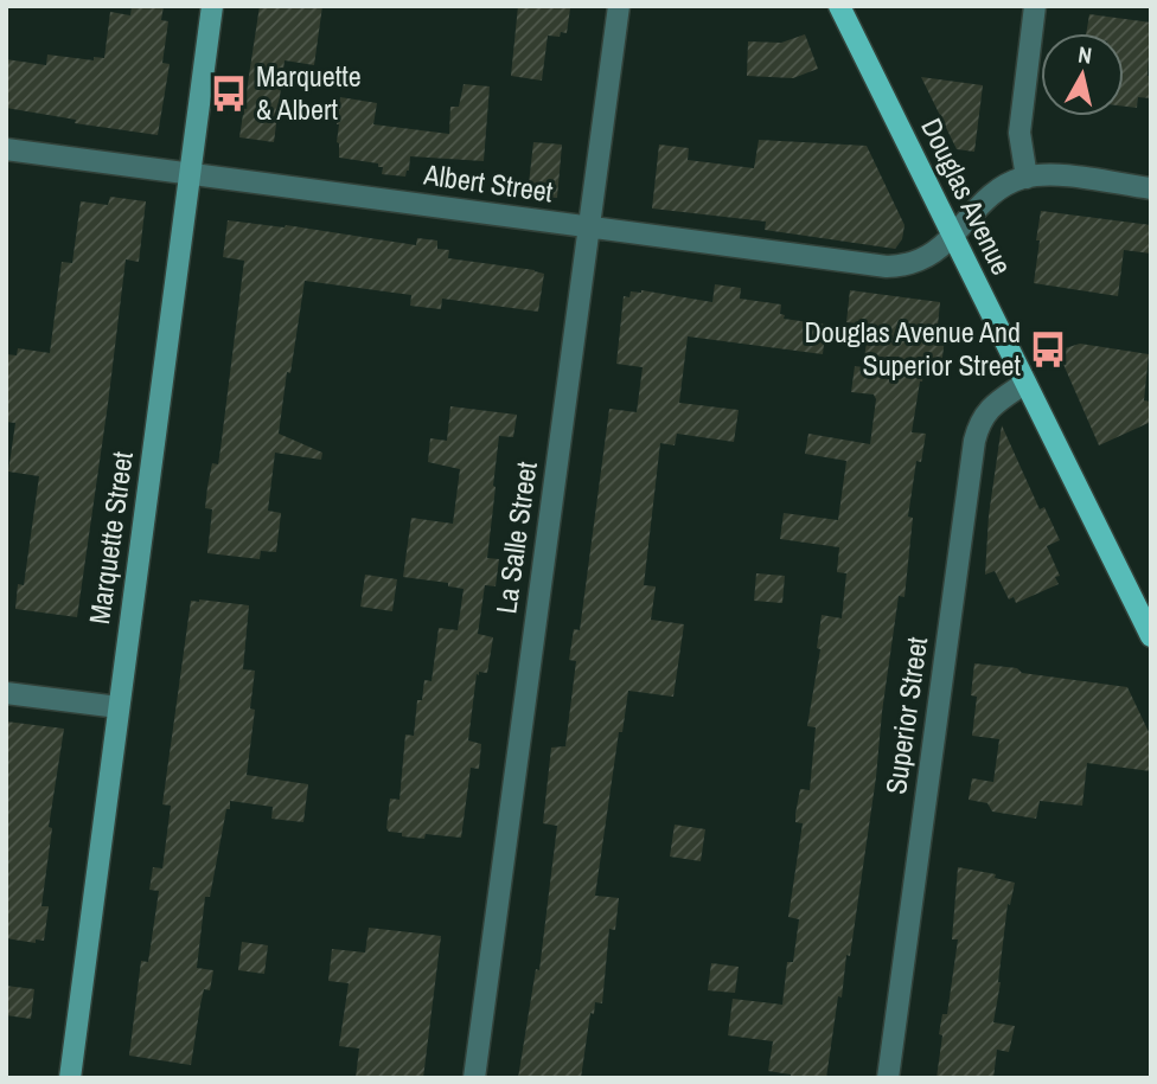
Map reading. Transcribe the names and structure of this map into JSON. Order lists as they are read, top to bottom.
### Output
{
  "streets": {
    "main road": ["Douglas Avenue"],
    "street": [
      "Albert Street",
      "Marquette Street",
      "La Salle Street",
      "Superior Street"
    ]
  },
  "crossings": [
    ["Albert Street", "Douglas Avenue"],
    ["Albert Street", "Marquette Street"],
    ["Albert Street", "La Salle Street"],
    ["Douglas Avenue", "Superior Street"]
  ],
  "places": {
    "bus stop": ["Marquette & Albert", "Douglas Avenue And Superior Street"]
  },
  "north": "top"
}
